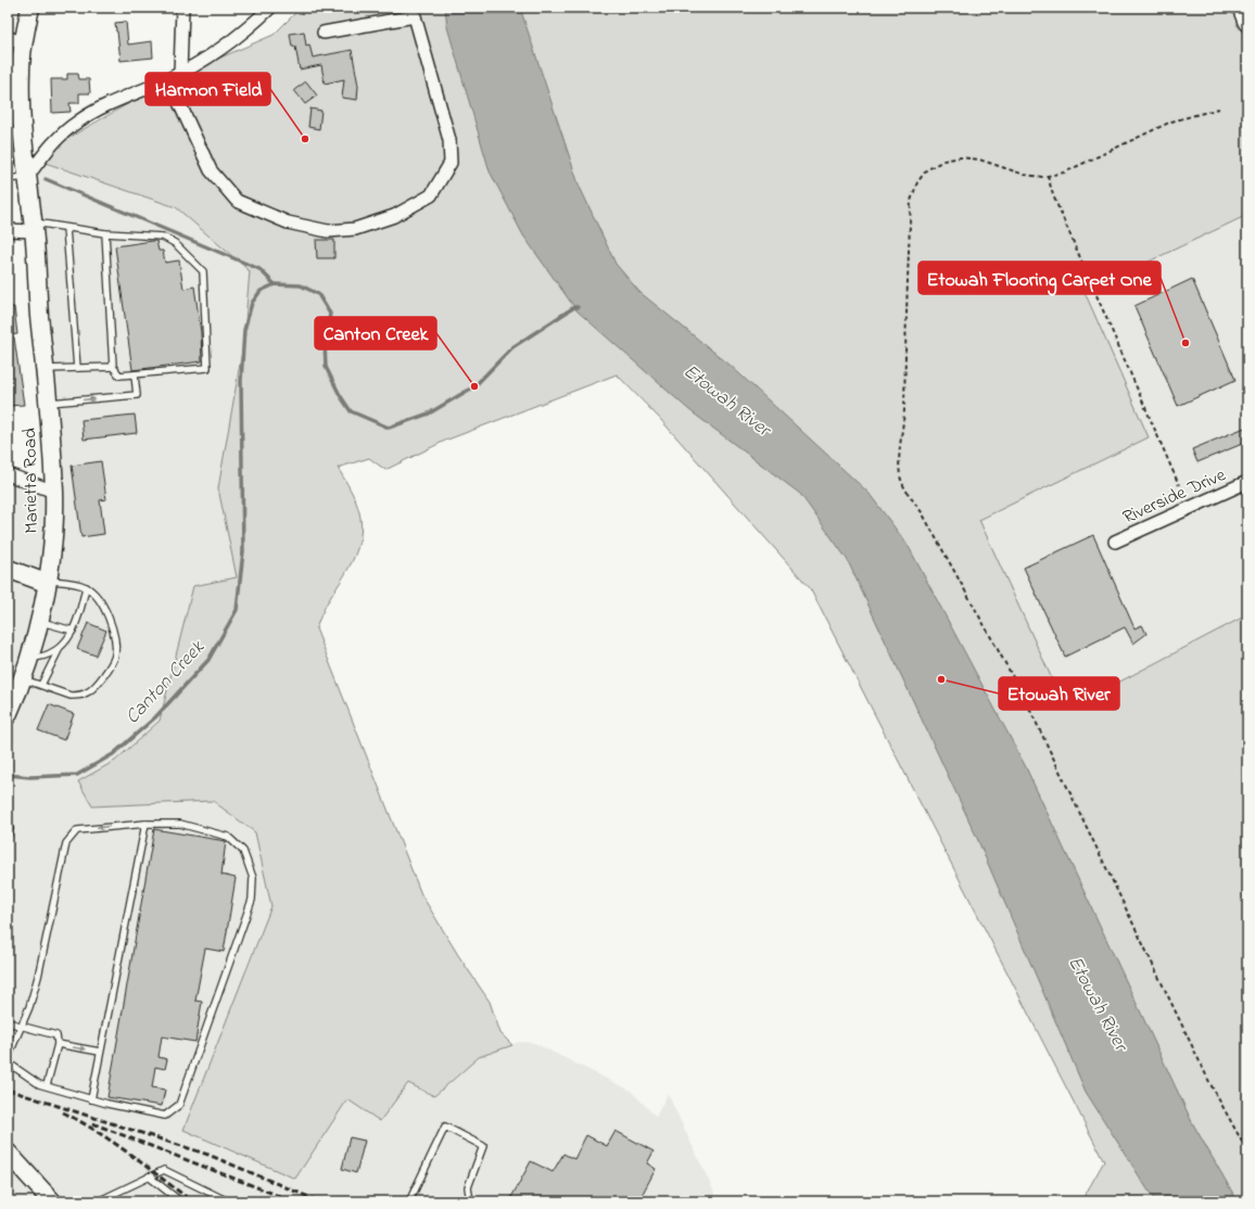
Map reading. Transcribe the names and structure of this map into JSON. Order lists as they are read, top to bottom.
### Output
{
  "streets": {
    "street": ["Marietta Road", "Riverside Drive"]
  },
  "water": ["Etowah River", "Canton Creek"],
  "places": [
    "Harmon Field",
    "Etowah Flooring Carpet One",
    "Canton Creek",
    "Etowah River"
  ]
}
